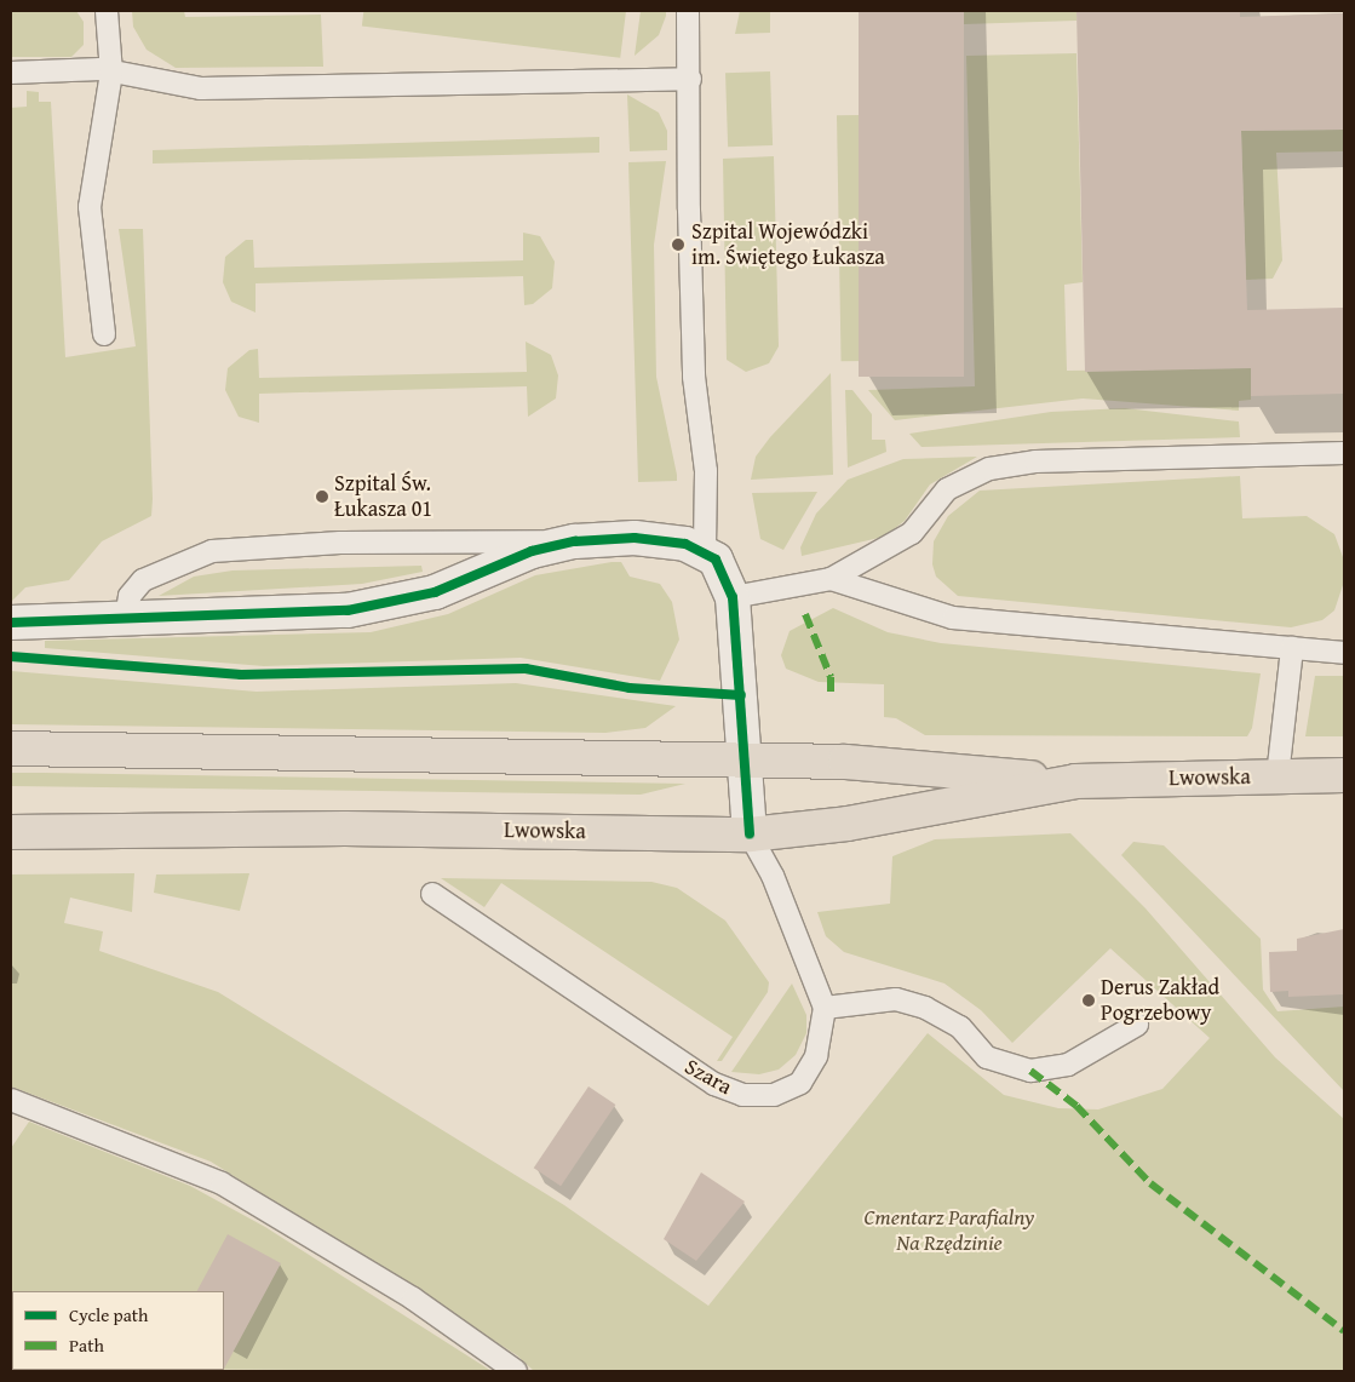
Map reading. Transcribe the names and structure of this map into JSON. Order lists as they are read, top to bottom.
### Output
{
  "streets": {
    "main road": ["Lwowska"],
    "lane": ["Szara"]
  },
  "parks": ["Cmentarz Parafialny Na Rzędzinie"],
  "places": ["Szpital Wojewódzki im. Świętego Łukasza", "Szpital Św. Łukasza 01", "Derus Zakład Pogrzebowy"],
  "legend": ["Cycle path", "Path"]
}
